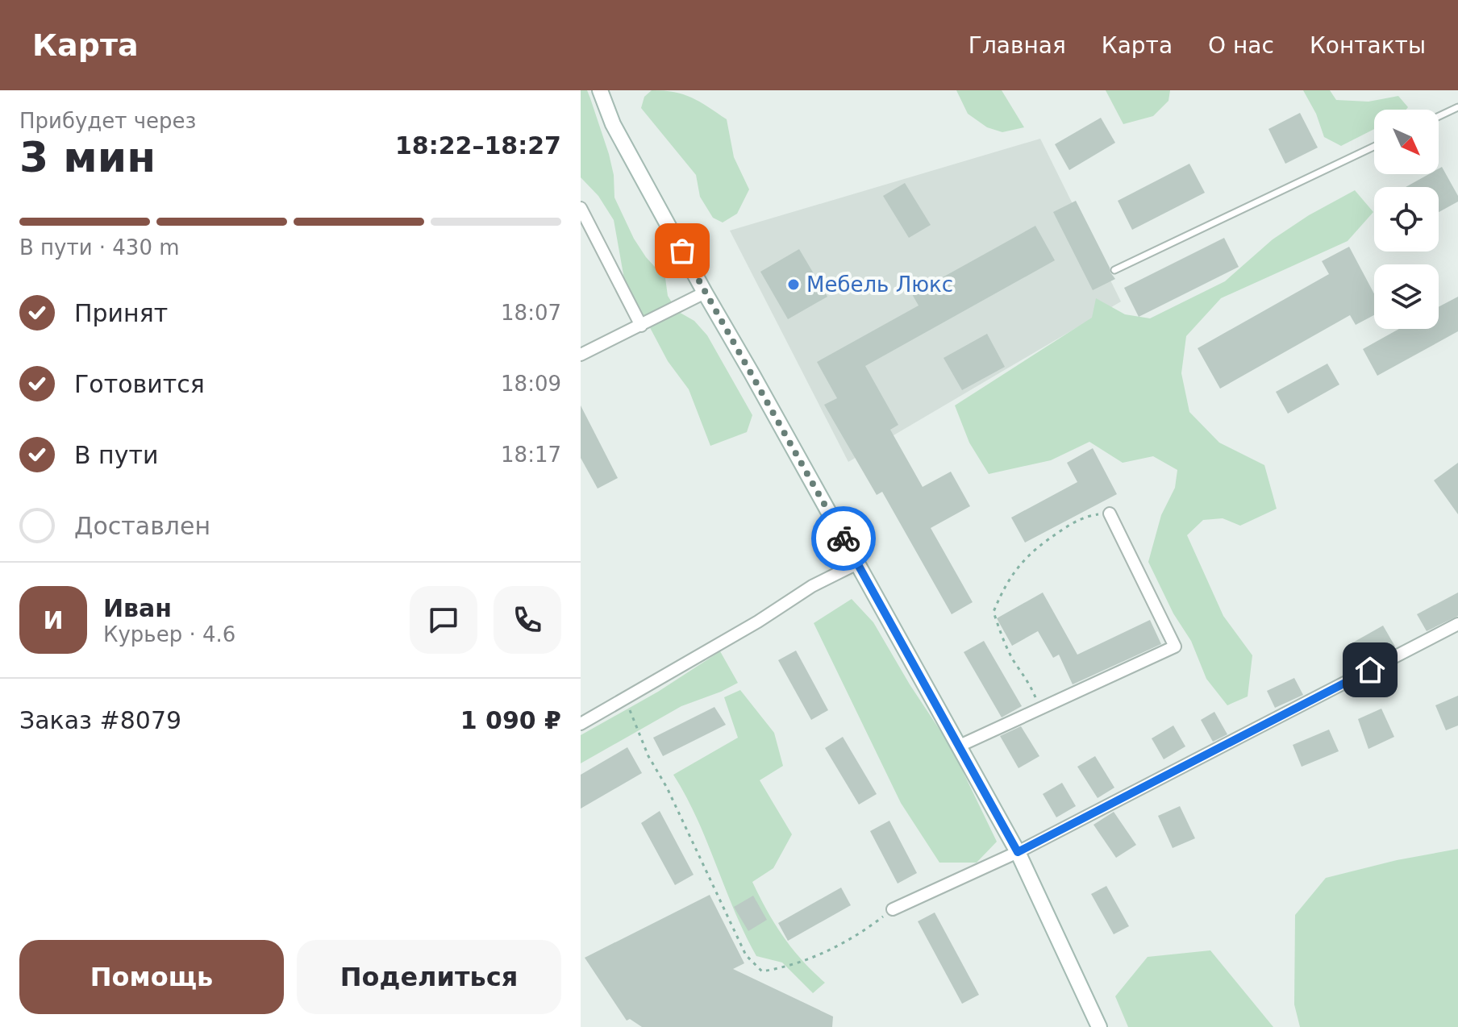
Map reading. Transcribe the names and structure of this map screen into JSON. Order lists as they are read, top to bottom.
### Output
{
  "places": ["Мебель Люкс"],
  "north": "bottom right",
  "page": {
    "header": "Карта",
    "nav": [
      "Главная",
      "Карта",
      "О нас",
      "Контакты"
    ],
    "heading": ["3 мин", "Прибудет через", "18:22–18:27"],
    "panel": [
      "Иван",
      "Курьер · 4.6",
      "Заказ #8079",
      "1 090 ₽"
    ],
    "bar": "В пути · 430 m",
    "list": [
      ["Принят", "18:07"],
      ["Готовится", "18:09"],
      ["В пути", "18:17"],
      "Доставлен"
    ],
    "round": "И",
    "buttons": ["Помощь", "Поделиться"]
  }
}
